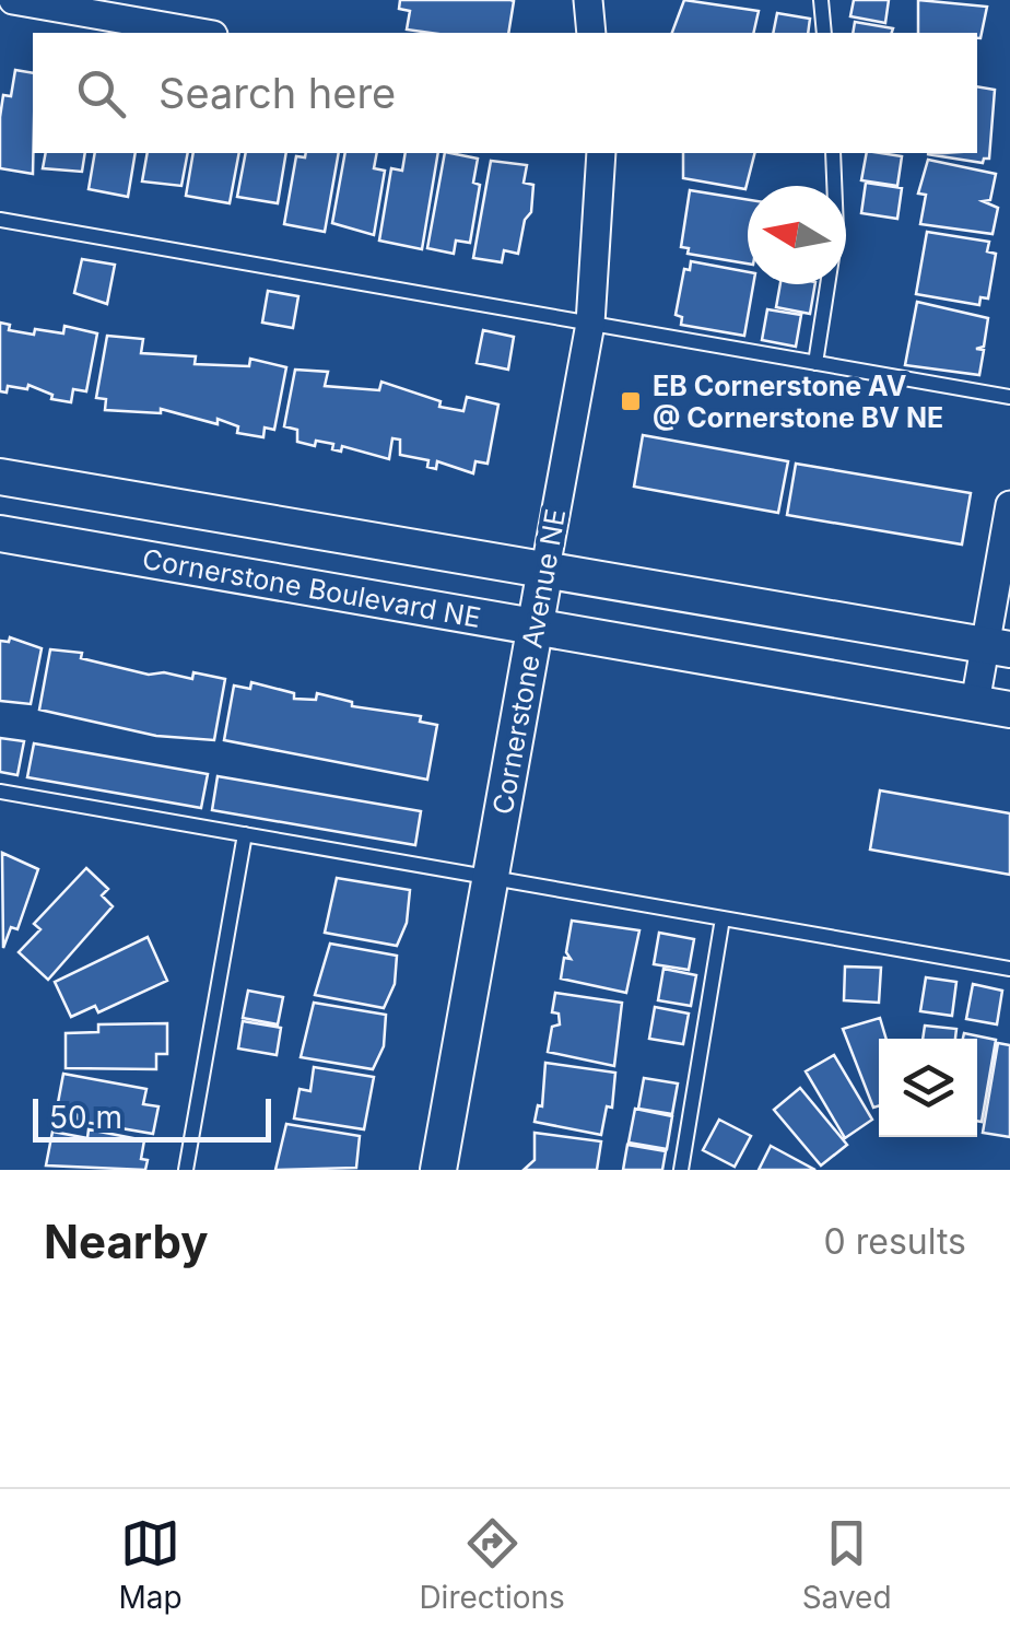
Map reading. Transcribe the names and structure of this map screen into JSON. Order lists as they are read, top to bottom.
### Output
{
  "streets": {
    "street": ["Cornerstone Boulevard NE", "Cornerstone Avenue NE"]
  },
  "crossings": [
    ["Cornerstone Boulevard NE", "Cornerstone Avenue NE"]
  ],
  "places": {
    "transit": ["EB Cornerstone AV @ Cornerstone BV NE"]
  },
  "scale_bar": "50 m",
  "north": "left",
  "page": {
    "search": "Search here",
    "scale": "50 m",
    "heading": ["Nearby", "0 results"],
    "nav": ["Map", "Directions", "Saved"]
  }
}
